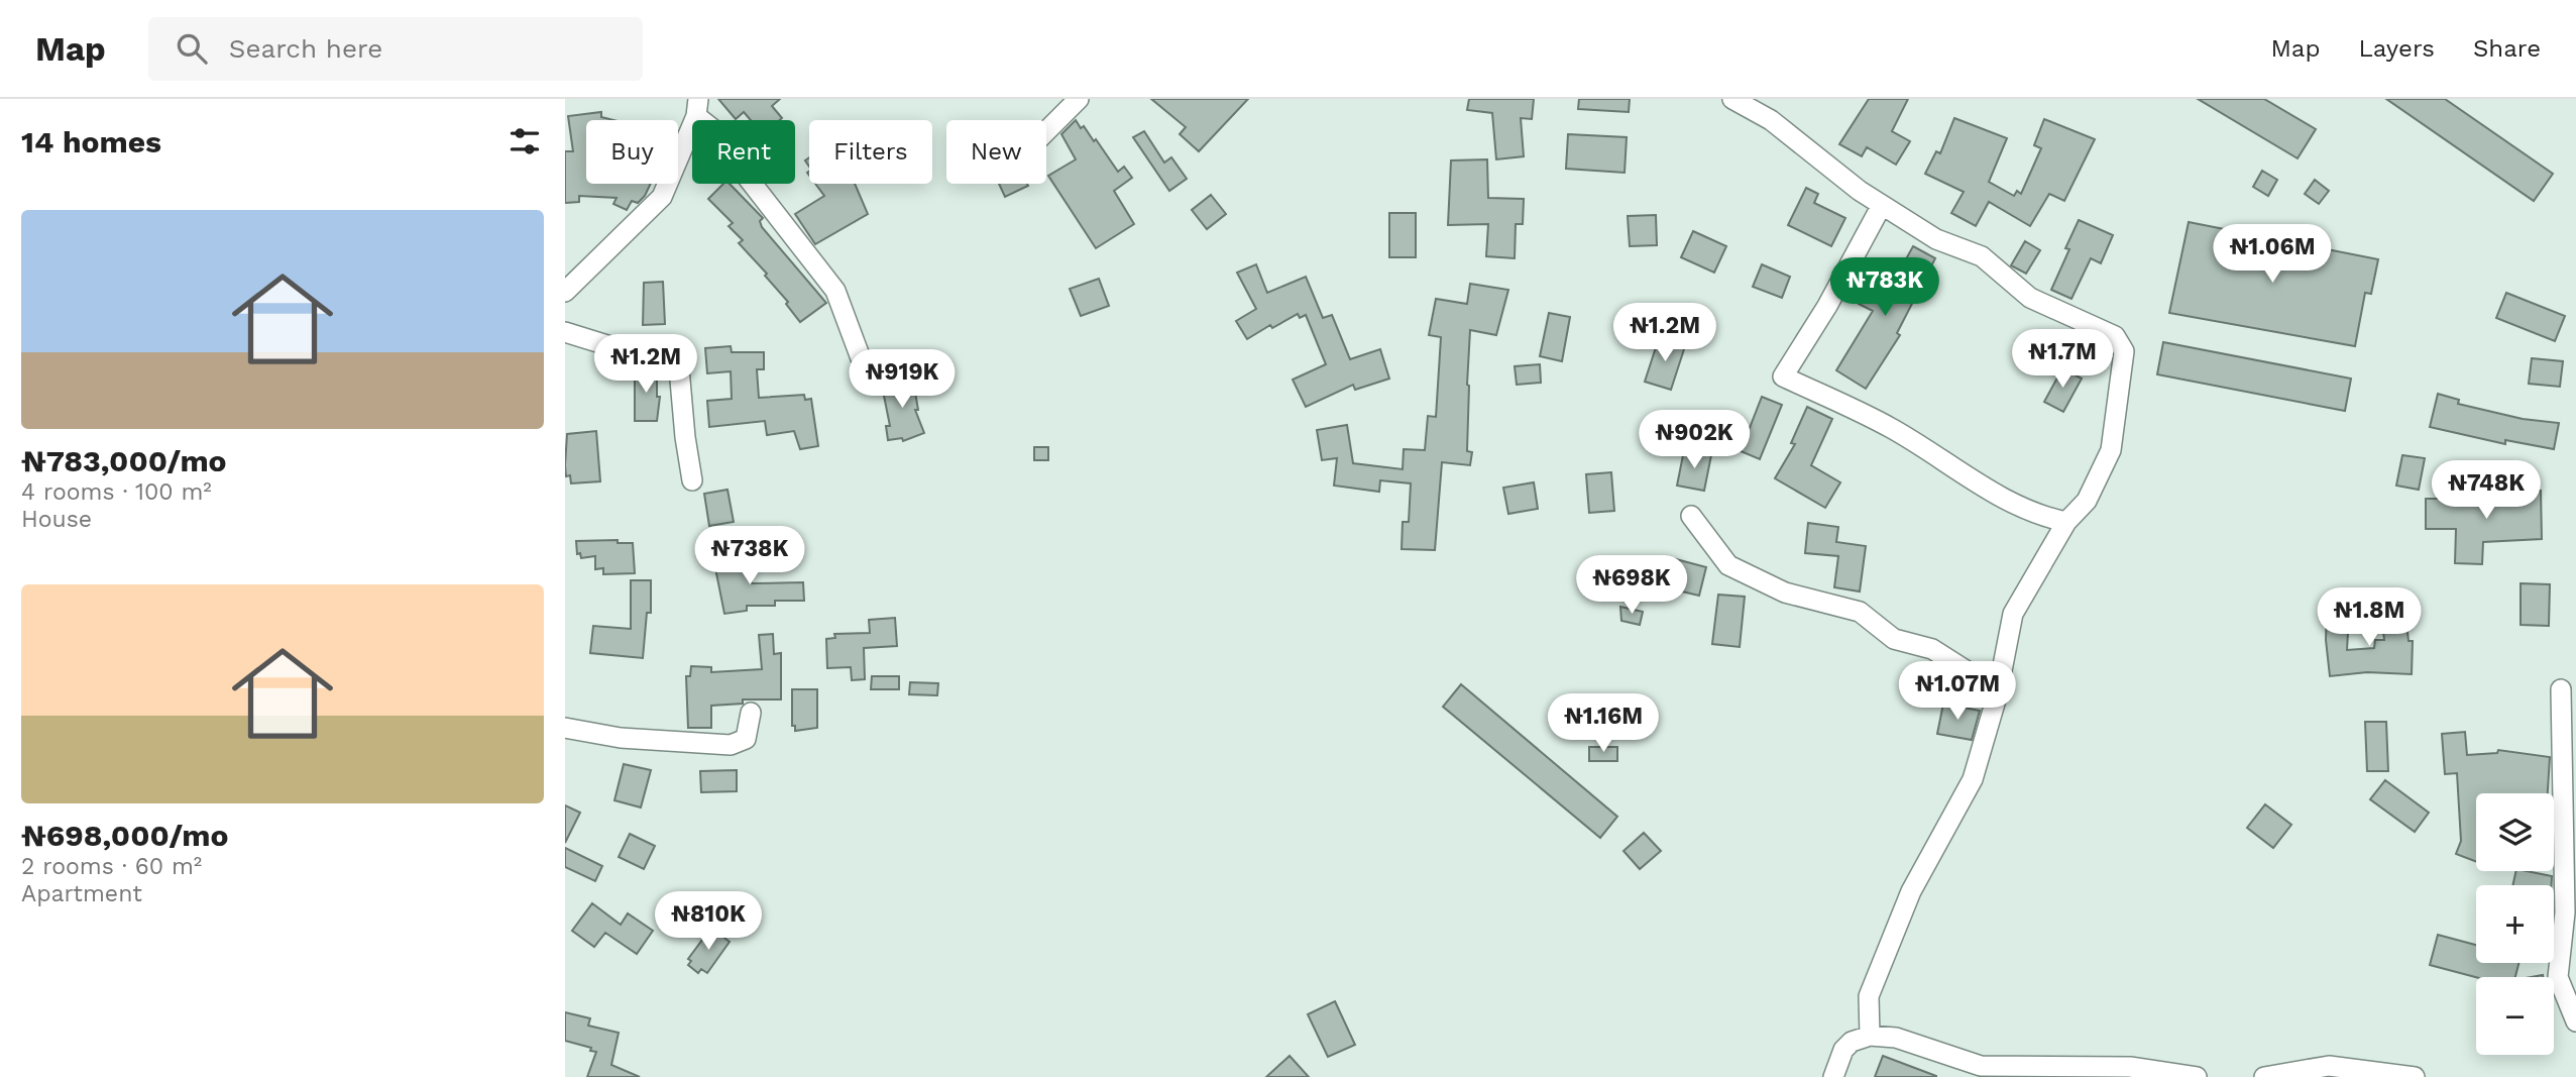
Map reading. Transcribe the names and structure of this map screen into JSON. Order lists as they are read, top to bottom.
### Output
{
  "page": {
    "header": "Map",
    "search": "Search here",
    "nav": ["Map", "Layers", "Share"],
    "heading": "14 homes",
    "chip": [
      "Buy",
      "Rent",
      "Filters",
      "New"
    ],
    "list": [
      {
        "name": "₦783,000/mo",
        "note": "4 rooms · 100 m² · House"
      },
      {
        "name": "₦698,000/mo",
        "note": "2 rooms · 60 m² · Apartment"
      }
    ],
    "price": [
      "₦1.06M",
      "₦783K",
      "₦1.2M",
      "₦1.7M",
      "₦1.2M",
      "₦919K",
      "₦902K",
      "₦748K",
      "₦738K",
      "₦698K",
      "₦1.8M",
      "₦1.07M",
      "₦1.16M",
      "₦810K"
    ],
    "map_buttons": ["+", "−"]
  }
}
